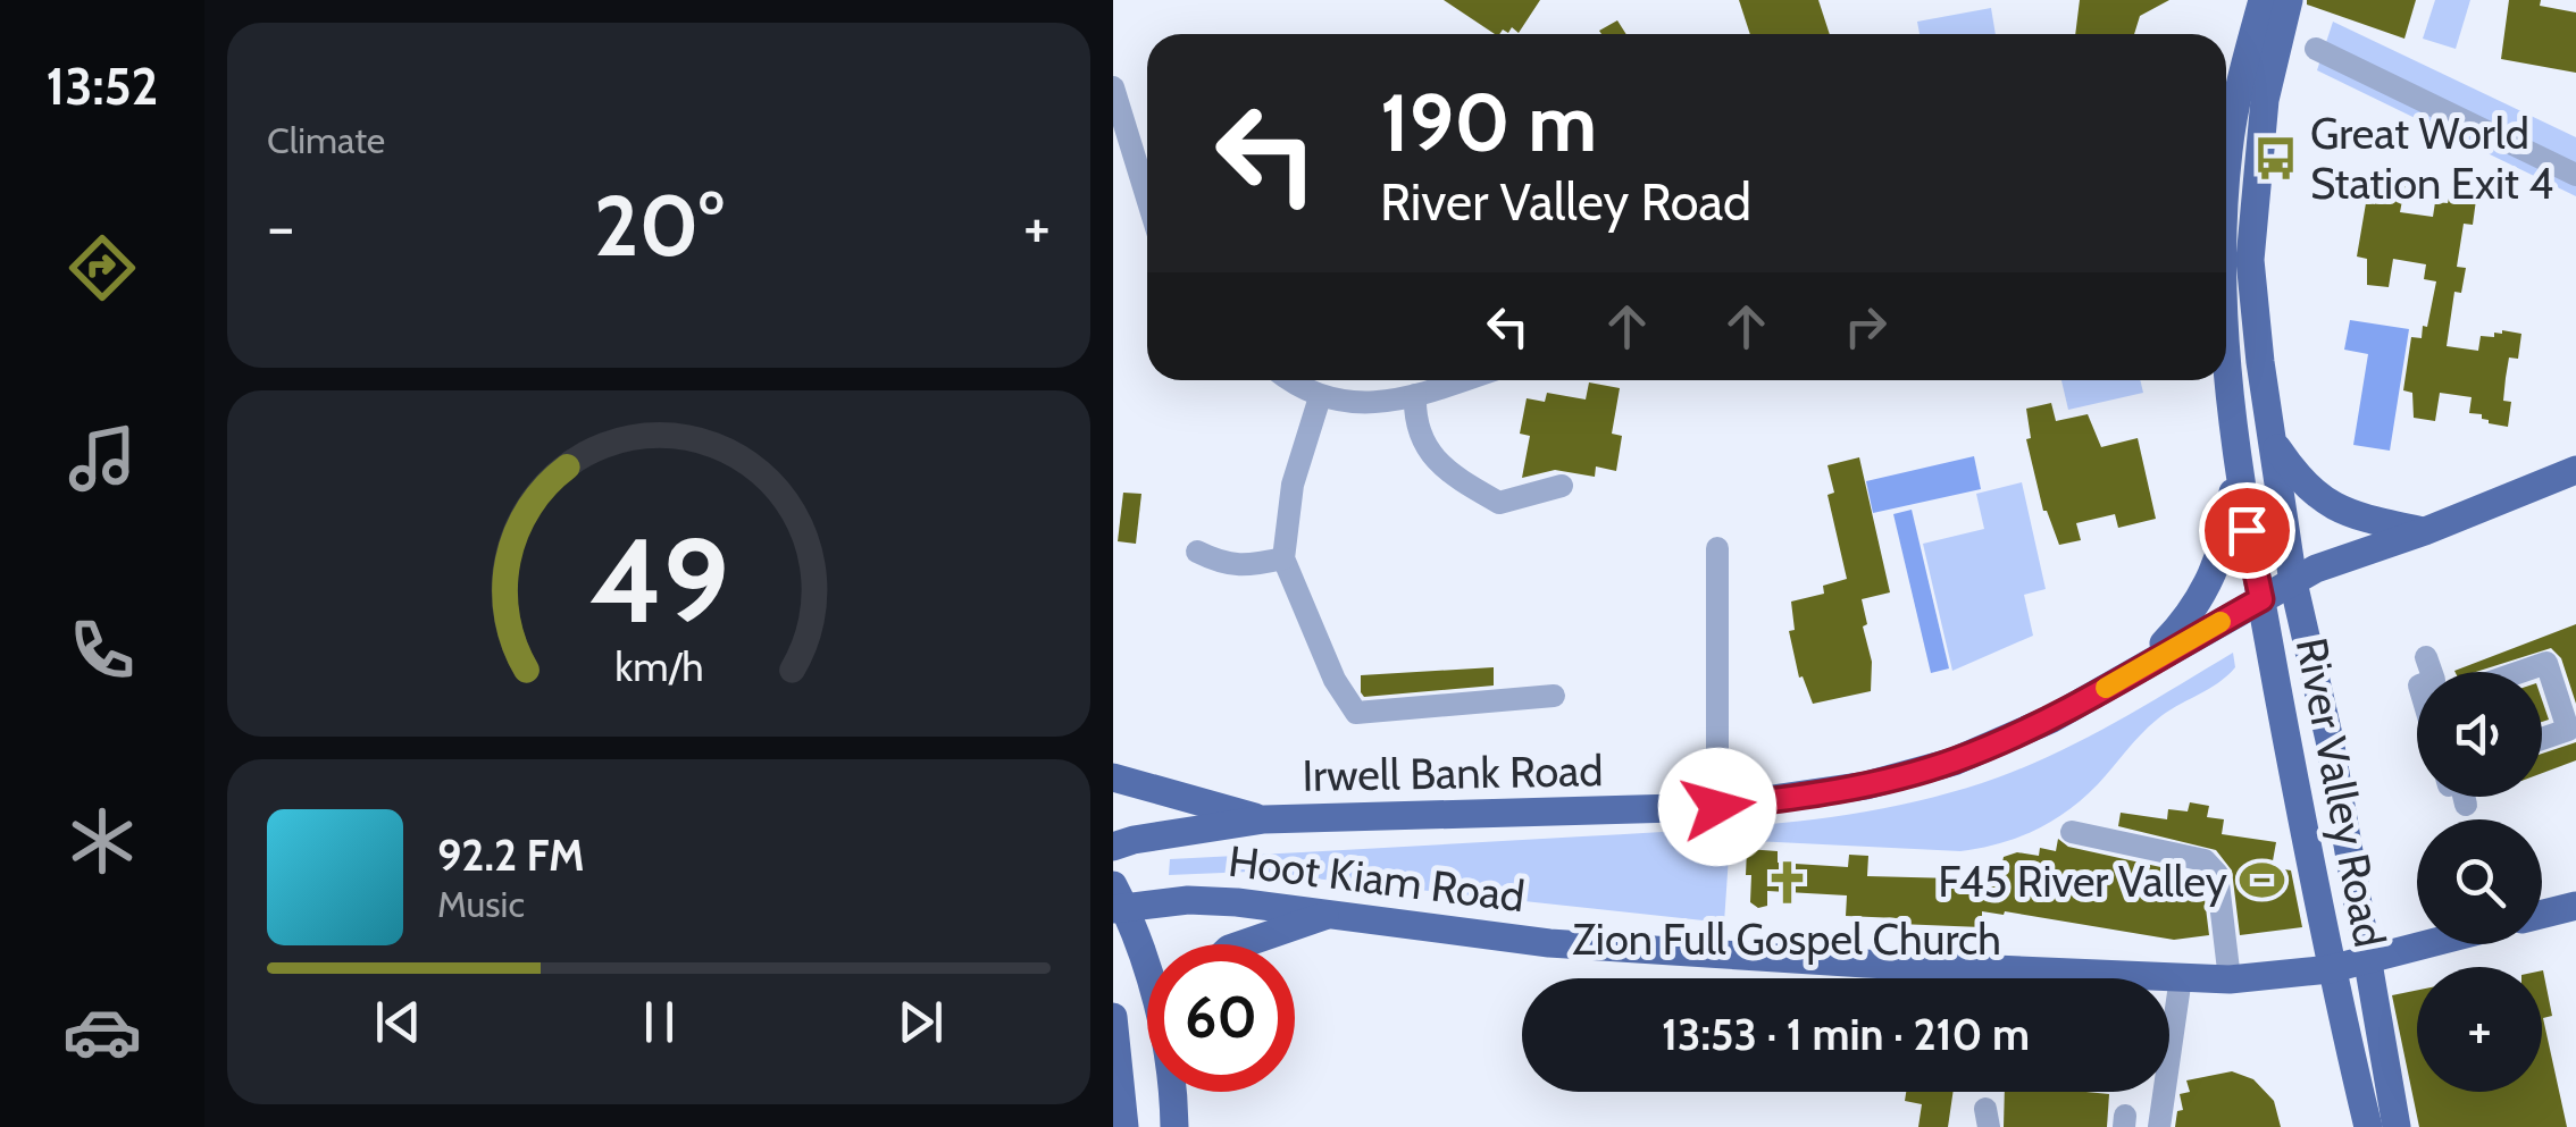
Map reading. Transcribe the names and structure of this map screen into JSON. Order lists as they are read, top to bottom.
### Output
{
  "streets": {
    "main road": ["Irwell Bank Road", "River Valley Road", "Hoot Kiam Road"]
  },
  "crossings": [
    ["Irwell Bank Road", "River Valley Road"],
    ["River Valley Road", "Hoot Kiam Road"]
  ],
  "places": {
    "bus stop": ["Great World Station Exit 4"],
    "sports": ["F45 River Valley"],
    "church": ["Zion Full Gospel Church"]
  },
  "page": {
    "tabs": "13:52",
    "tile": "Climate",
    "turn": ["190 m", "River Valley Road"],
    "heat": ["−", "20°", "+"],
    "map_buttons": "+",
    "song": ["92.2 FM", "Music"],
    "limit": "60",
    "trip": "13:53 · 1 min · 210 m",
    "gauge": ["49", "km/h"]
  }
}
